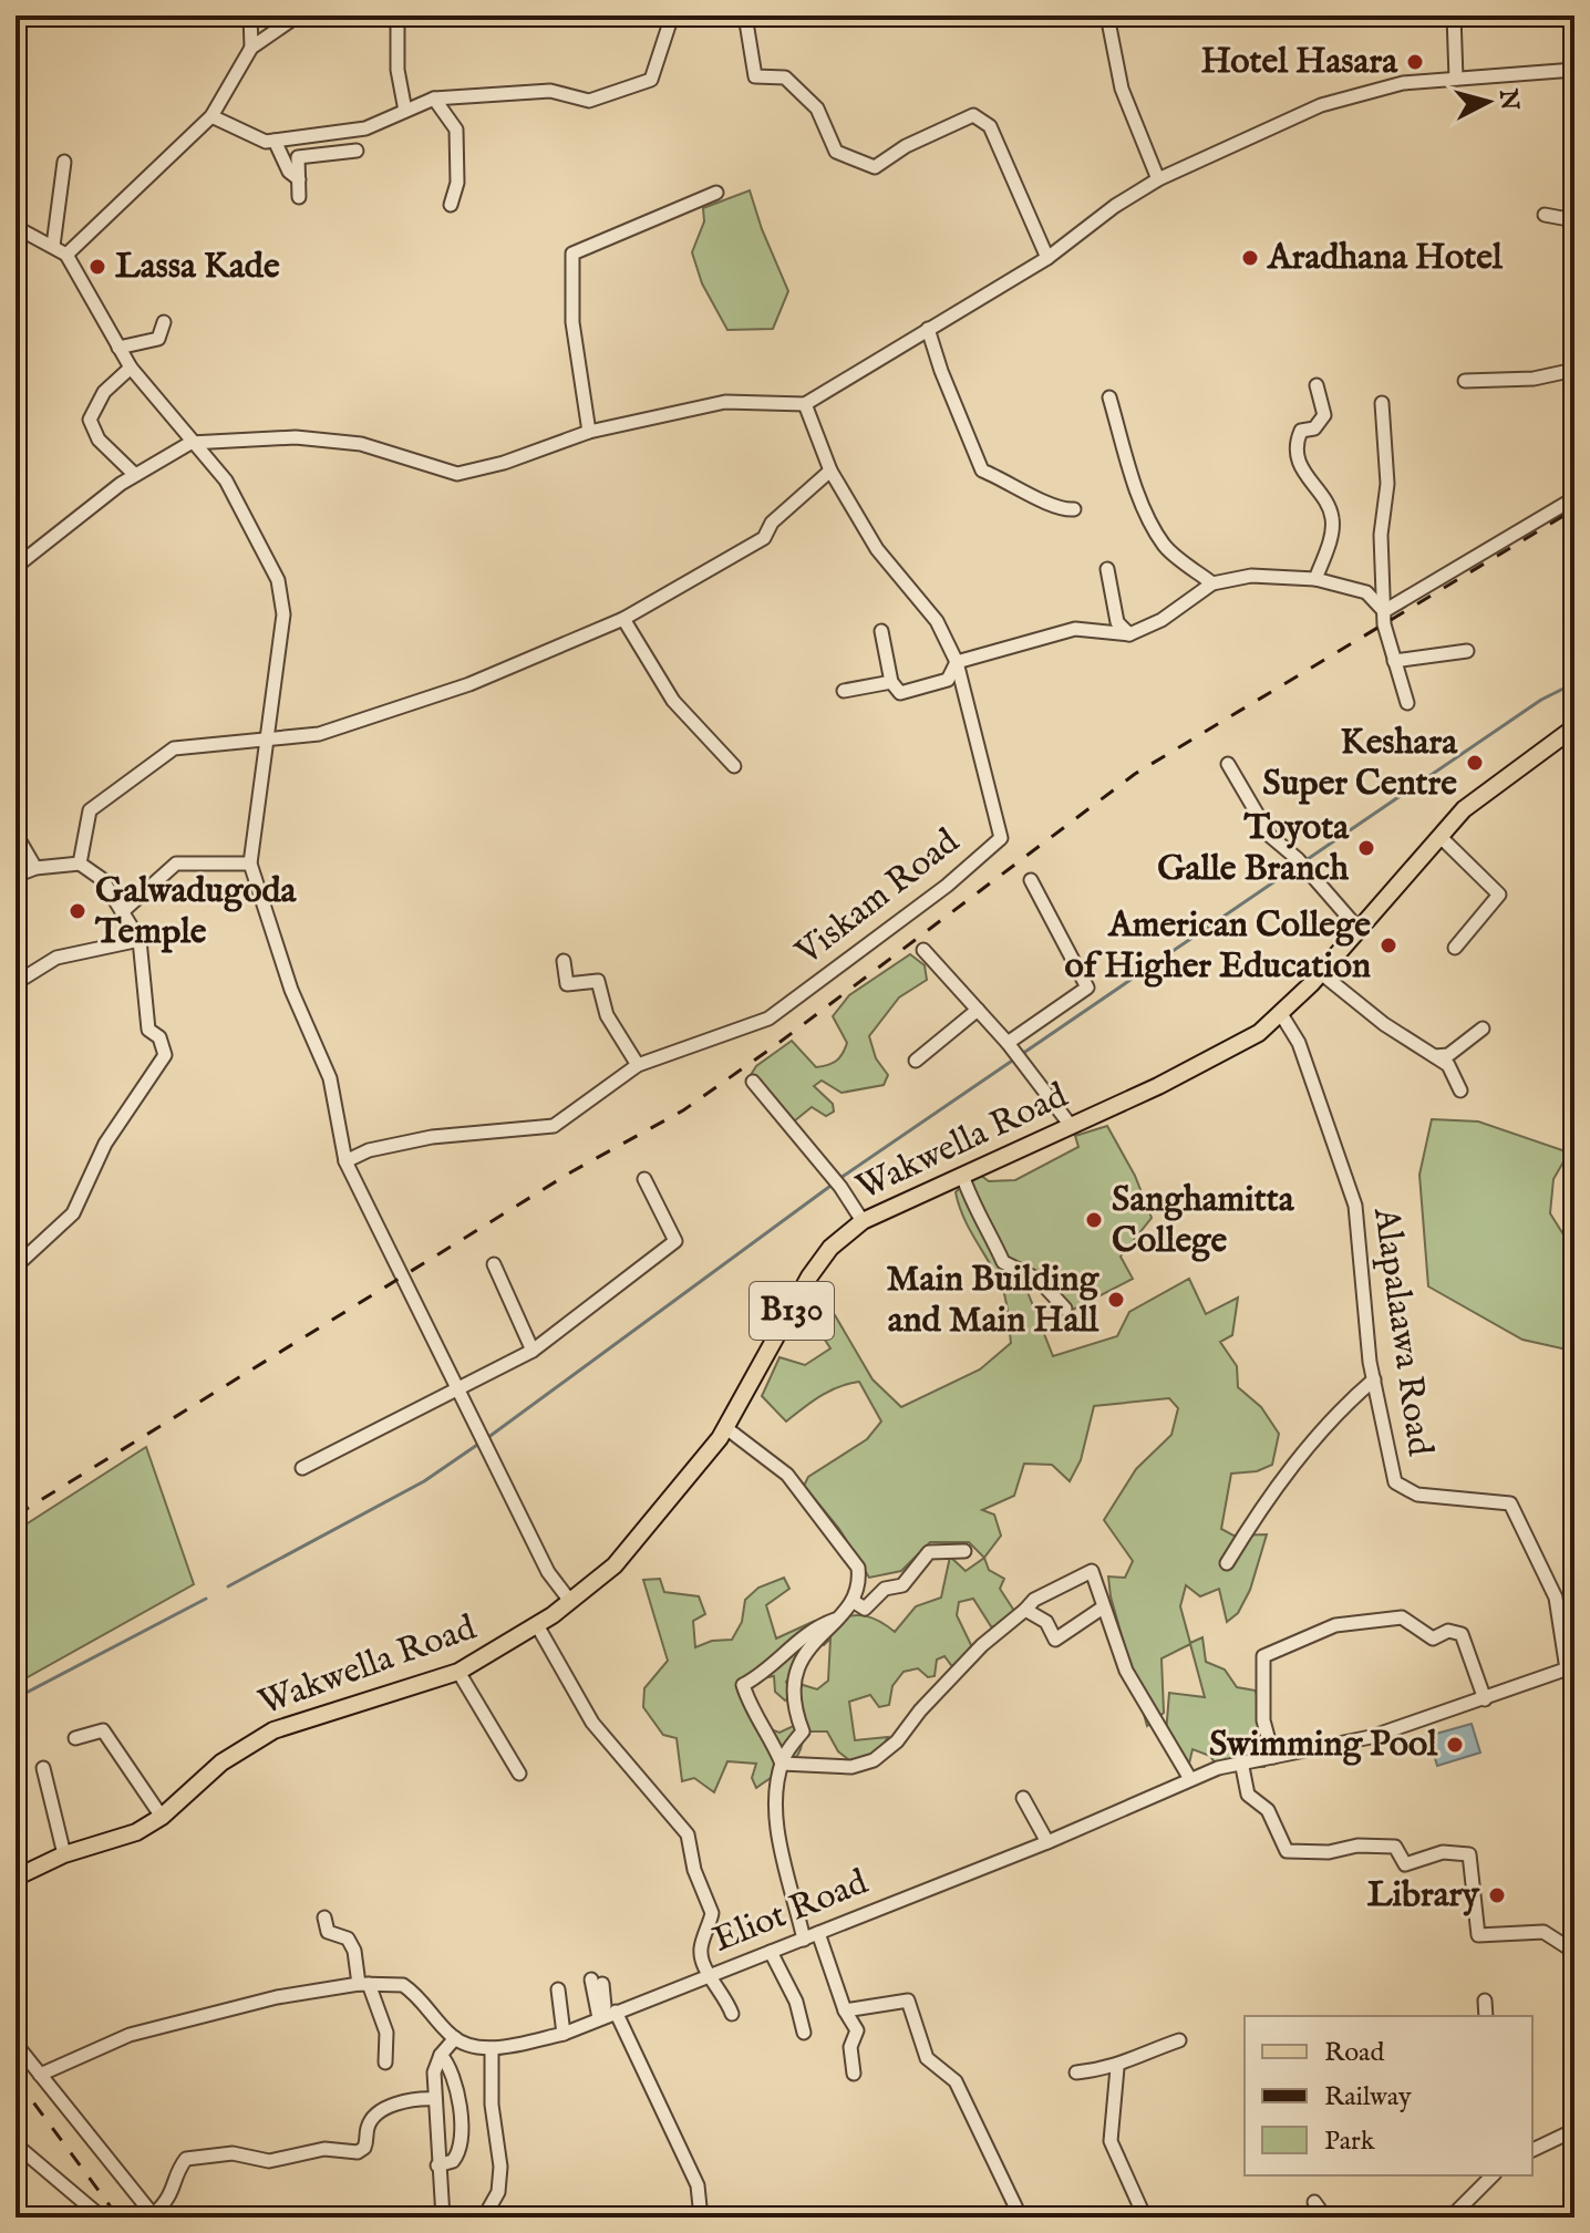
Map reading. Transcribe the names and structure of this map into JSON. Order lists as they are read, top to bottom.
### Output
{
  "streets": {
    "main road": ["Wakwella Road", "B130"],
    "street": ["Viskam Road", "Alapalaawa Road", "Eliot Road"]
  },
  "crossings": [
    ["Wakwella Road", "Alapalaawa Road"],
    ["Alapalaawa Road", "Eliot Road"]
  ],
  "places": [
    "Hotel Hasara",
    "Aradhana Hotel",
    "Lassa Kade",
    "Keshara Super Centre",
    "Toyota Galle Branch",
    "Galwadugoda Temple",
    "American College of Higher Education",
    "Sanghamitta College",
    "Main Building and Main Hall",
    "Swimming Pool",
    "Library"
  ],
  "legend": ["Road", "Railway", "Park"],
  "north": "right"
}
